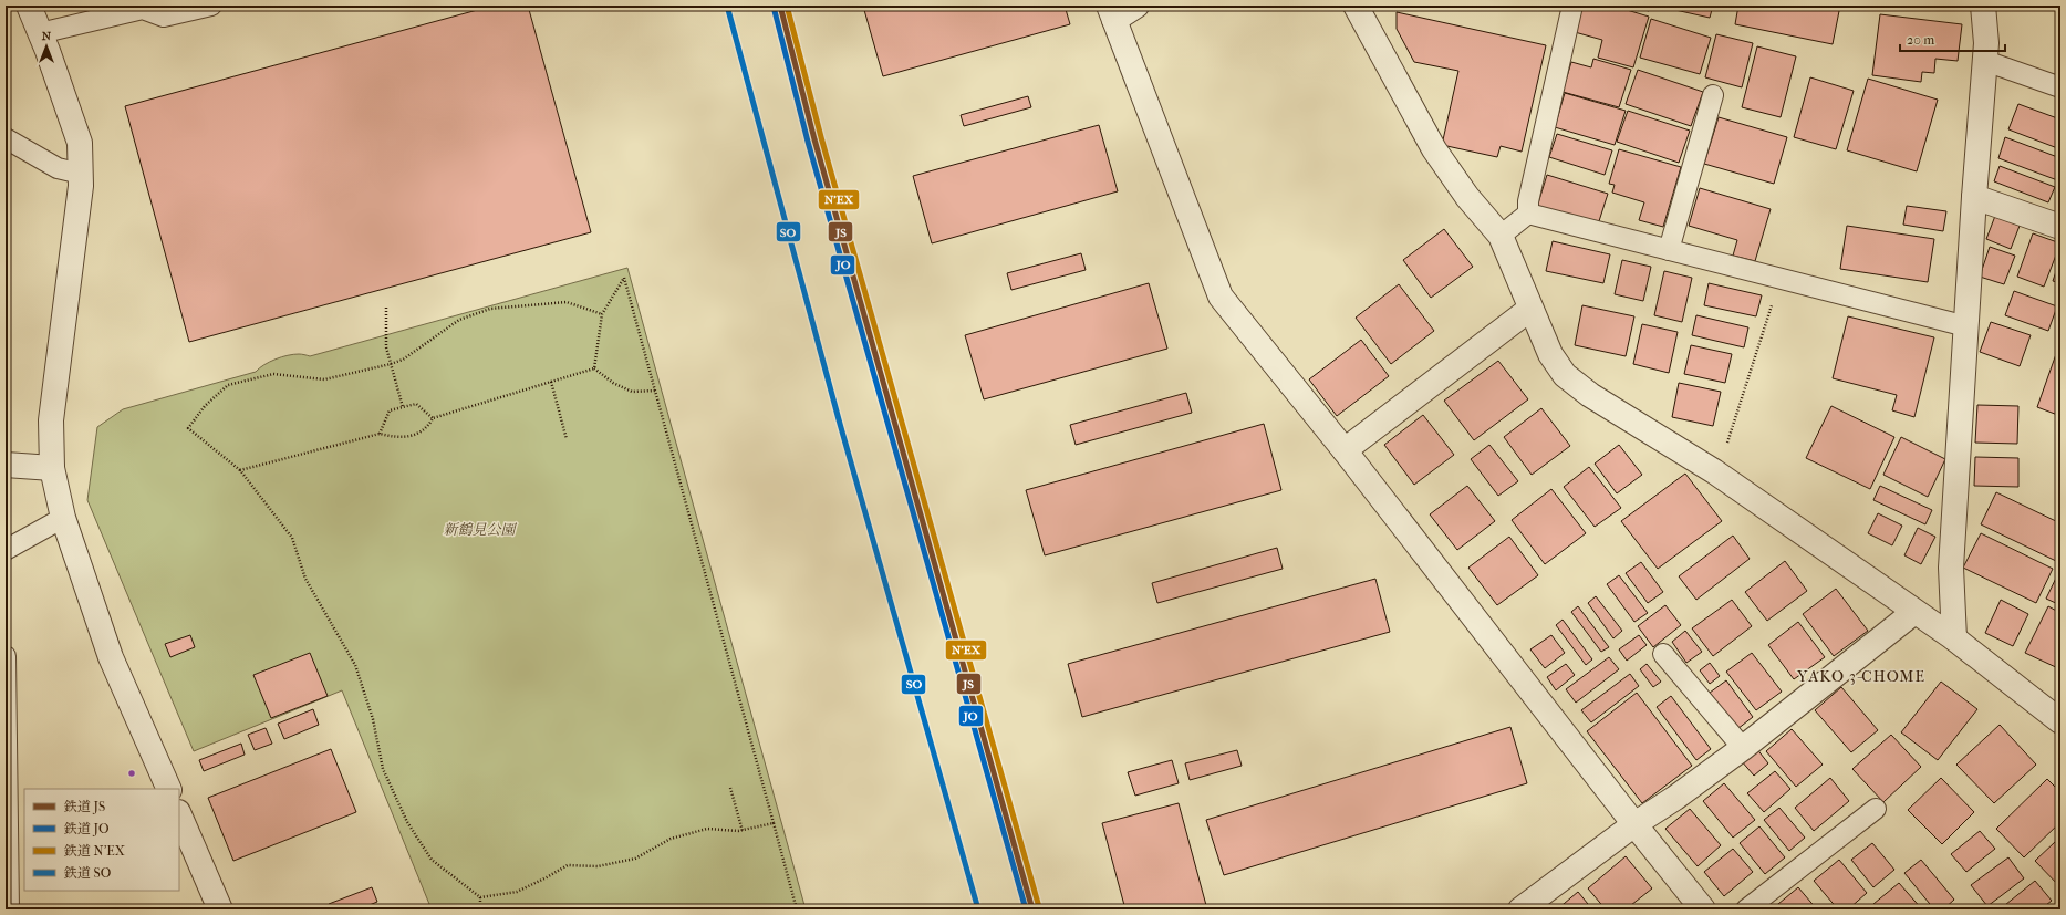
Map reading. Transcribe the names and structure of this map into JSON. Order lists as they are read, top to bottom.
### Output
{
  "districts": ["YAKO 3-CHOME"],
  "parks": ["新鶴見公園"],
  "lines": [
    "rail line JS",
    "rail line N'EX",
    "rail line SO",
    "rail line JO"
  ],
  "legend": [
    "鉄道 JS",
    "鉄道 JO",
    "鉄道 N'EX",
    "鉄道 SO"
  ],
  "scale_bar": "20 m",
  "north": "top"
}
